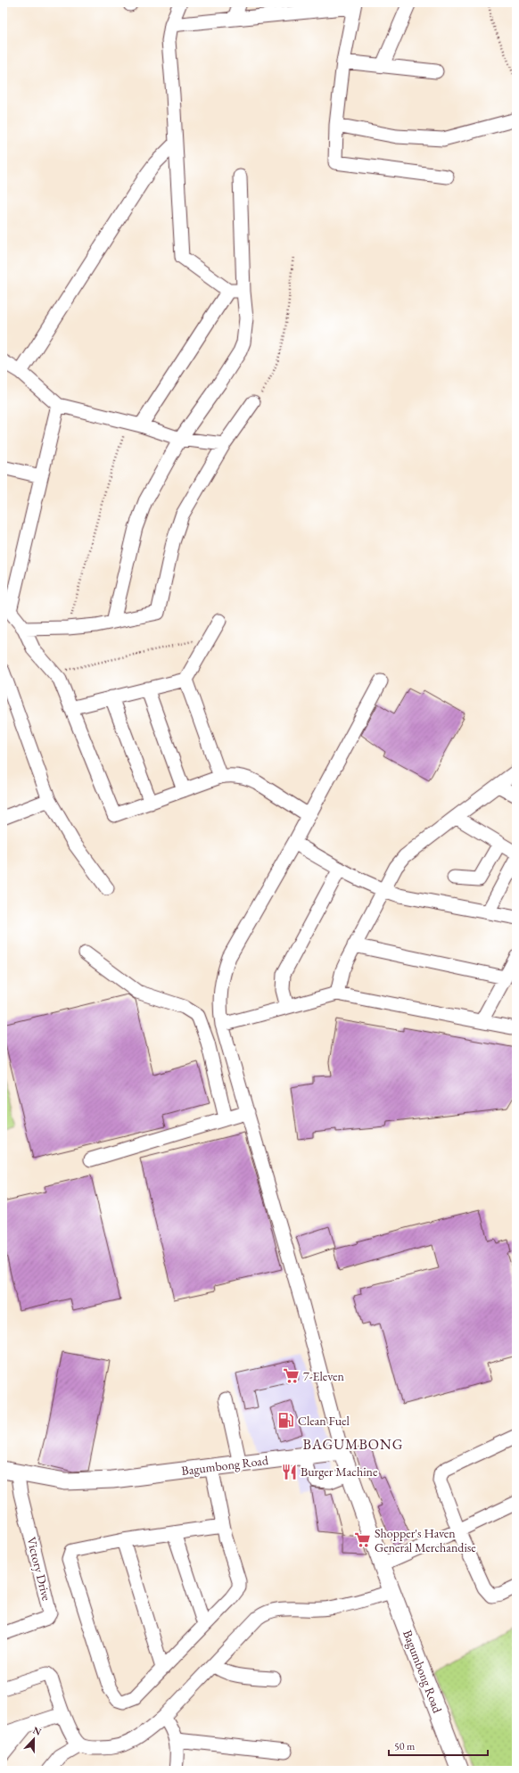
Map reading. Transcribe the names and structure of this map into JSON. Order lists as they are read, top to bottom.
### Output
{
  "streets": {
    "main road": ["Bagumbong Road"],
    "street": ["Victory Drive"]
  },
  "crossings": [
    ["Bagumbong Road", "Victory Drive"]
  ],
  "districts": ["BAGUMBONG"],
  "places": {
    "supermarket": ["7-Eleven", "Shopper's Haven General Merchandise"],
    "fuel station": ["Clean Fuel"],
    "restaurant": ["Burger Machine"]
  },
  "scale_bar": "50 m",
  "north": "top"
}
